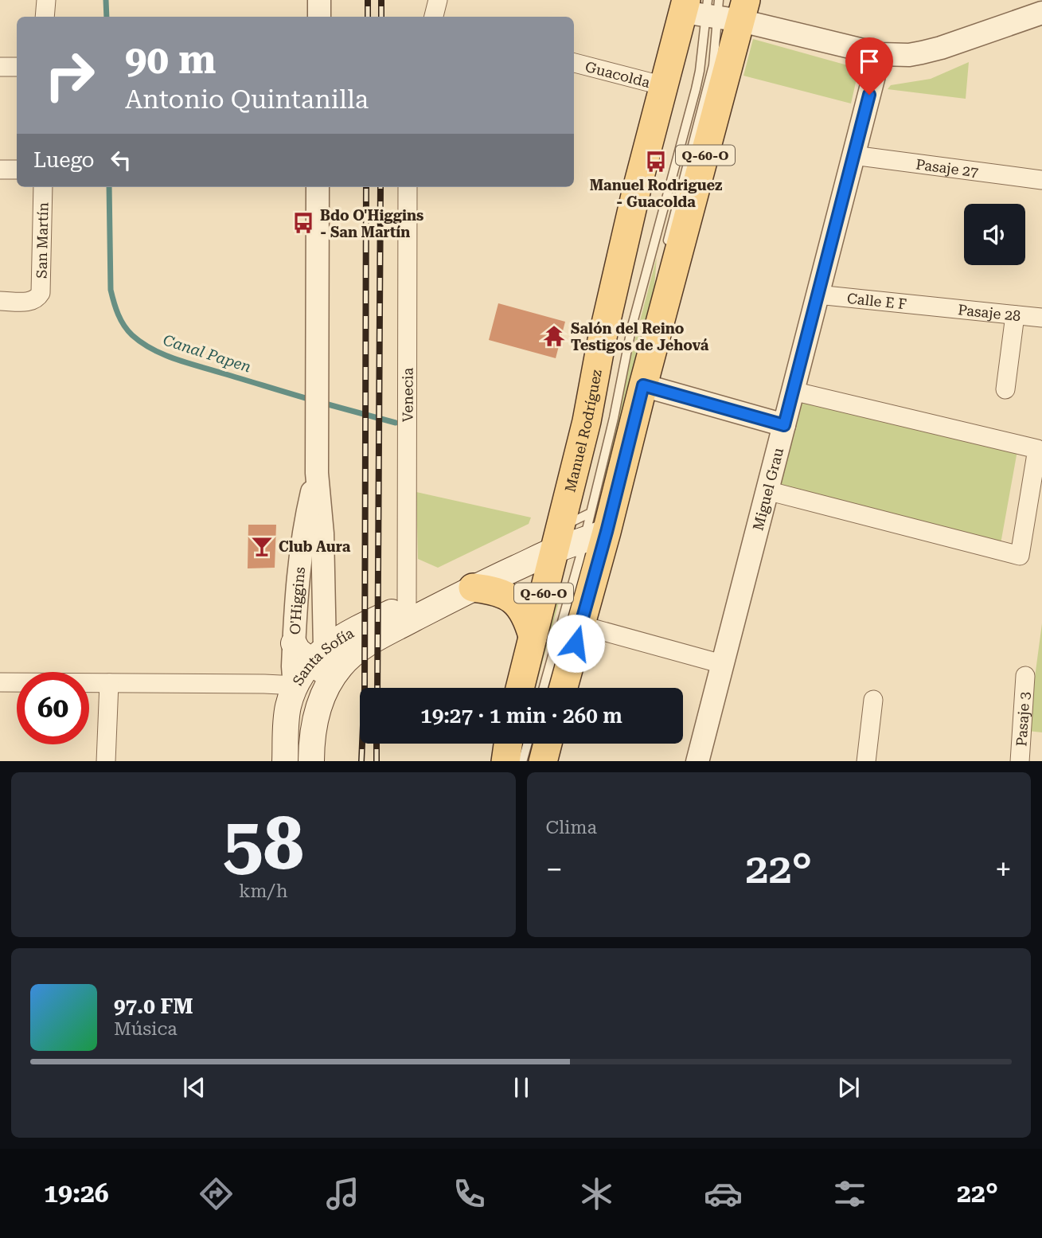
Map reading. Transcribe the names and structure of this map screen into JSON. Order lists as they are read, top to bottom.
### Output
{
  "streets": {
    "main road": [
      "Q-60-O",
      "Manuel Rodríguez",
      "O'Higgins",
      "Santa Sofía"
    ],
    "street": [
      "Guacolda",
      "Pasaje 27",
      "San Martín",
      "Calle E F",
      "Pasaje 28",
      "Venecia",
      "Miguel Grau",
      "Pasaje 3"
    ]
  },
  "crossings": [
    ["Guacolda", "Manuel Rodríguez"],
    ["Q-60-O", "Manuel Rodríguez"],
    ["Q-60-O", "Santa Sofía"],
    ["Pasaje 27", "Miguel Grau"],
    ["Calle E F", "Pasaje 28"],
    ["Calle E F", "Miguel Grau"],
    ["Venecia", "Santa Sofía"],
    ["Manuel Rodríguez", "Santa Sofía"],
    ["O'Higgins", "Santa Sofía"]
  ],
  "water": ["Canal Papen"],
  "places": {
    "bus stop": ["Manuel Rodriguez - Guacolda", "Bdo O'Higgins - San Martín"],
    "temple": ["Salón del Reino Testigos de Jehová"],
    "bar": ["Club Aura"]
  },
  "page": {
    "turn": ["90 m", "Antonio Quintanilla"],
    "then": "Luego",
    "limit": "60",
    "trip": "19:27 · 1 min · 260 m",
    "tile": [
      ["58", "km/h"],
      "Clima"
    ],
    "heat": ["−", "22°", "+"],
    "song": ["97.0 FM", "Música"],
    "tabs": ["19:26", "22°"]
  }
}
